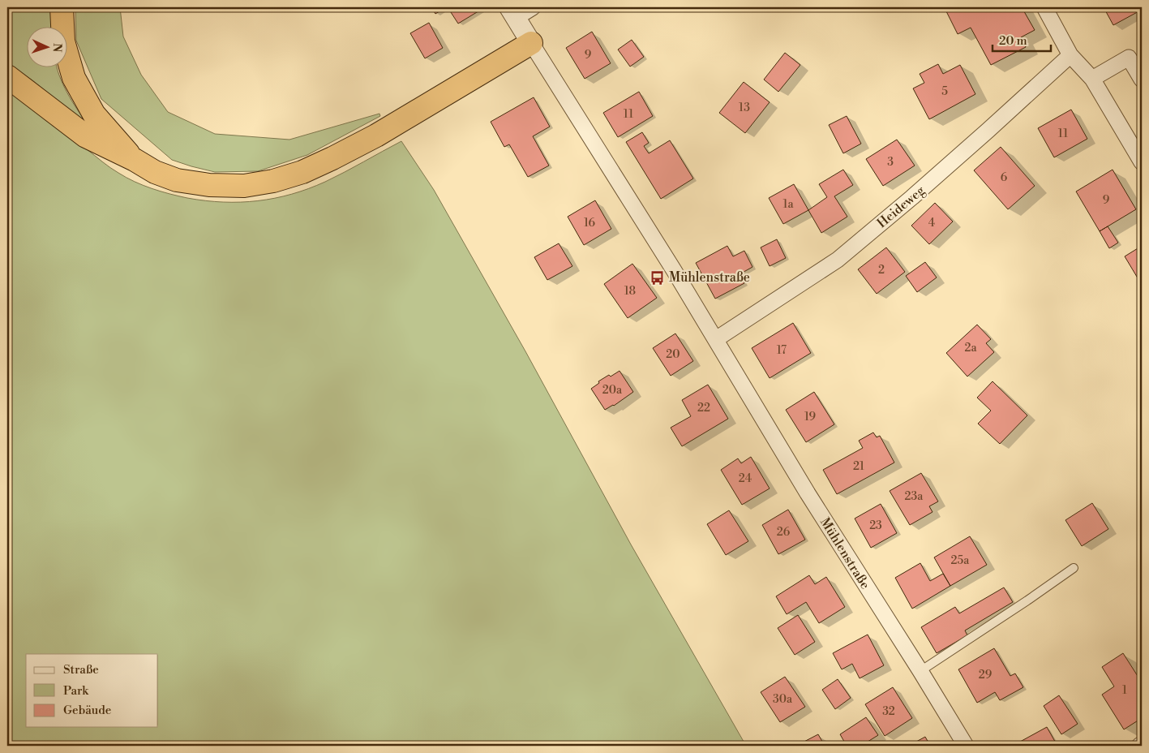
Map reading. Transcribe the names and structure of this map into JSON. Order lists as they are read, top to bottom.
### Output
{
  "streets": {
    "street": ["Heideweg", "Mühlenstraße"]
  },
  "crossings": [
    ["Heideweg", "Mühlenstraße"]
  ],
  "places": {
    "bus stop": ["Mühlenstraße"]
  },
  "house_numbers": [
    "9",
    "5",
    "13",
    "11",
    "11",
    "3",
    "6",
    "9",
    "1a",
    "16",
    "4",
    "2",
    "18",
    "2a",
    "17",
    "20",
    "20a",
    "22",
    "19",
    "21",
    "24",
    "23a",
    "23",
    "26",
    "25a",
    "29",
    "1",
    "30a",
    "32"
  ],
  "legend": ["Straße", "Park", "Gebäude"],
  "scale_bar": "20 m",
  "north": "right"
}
